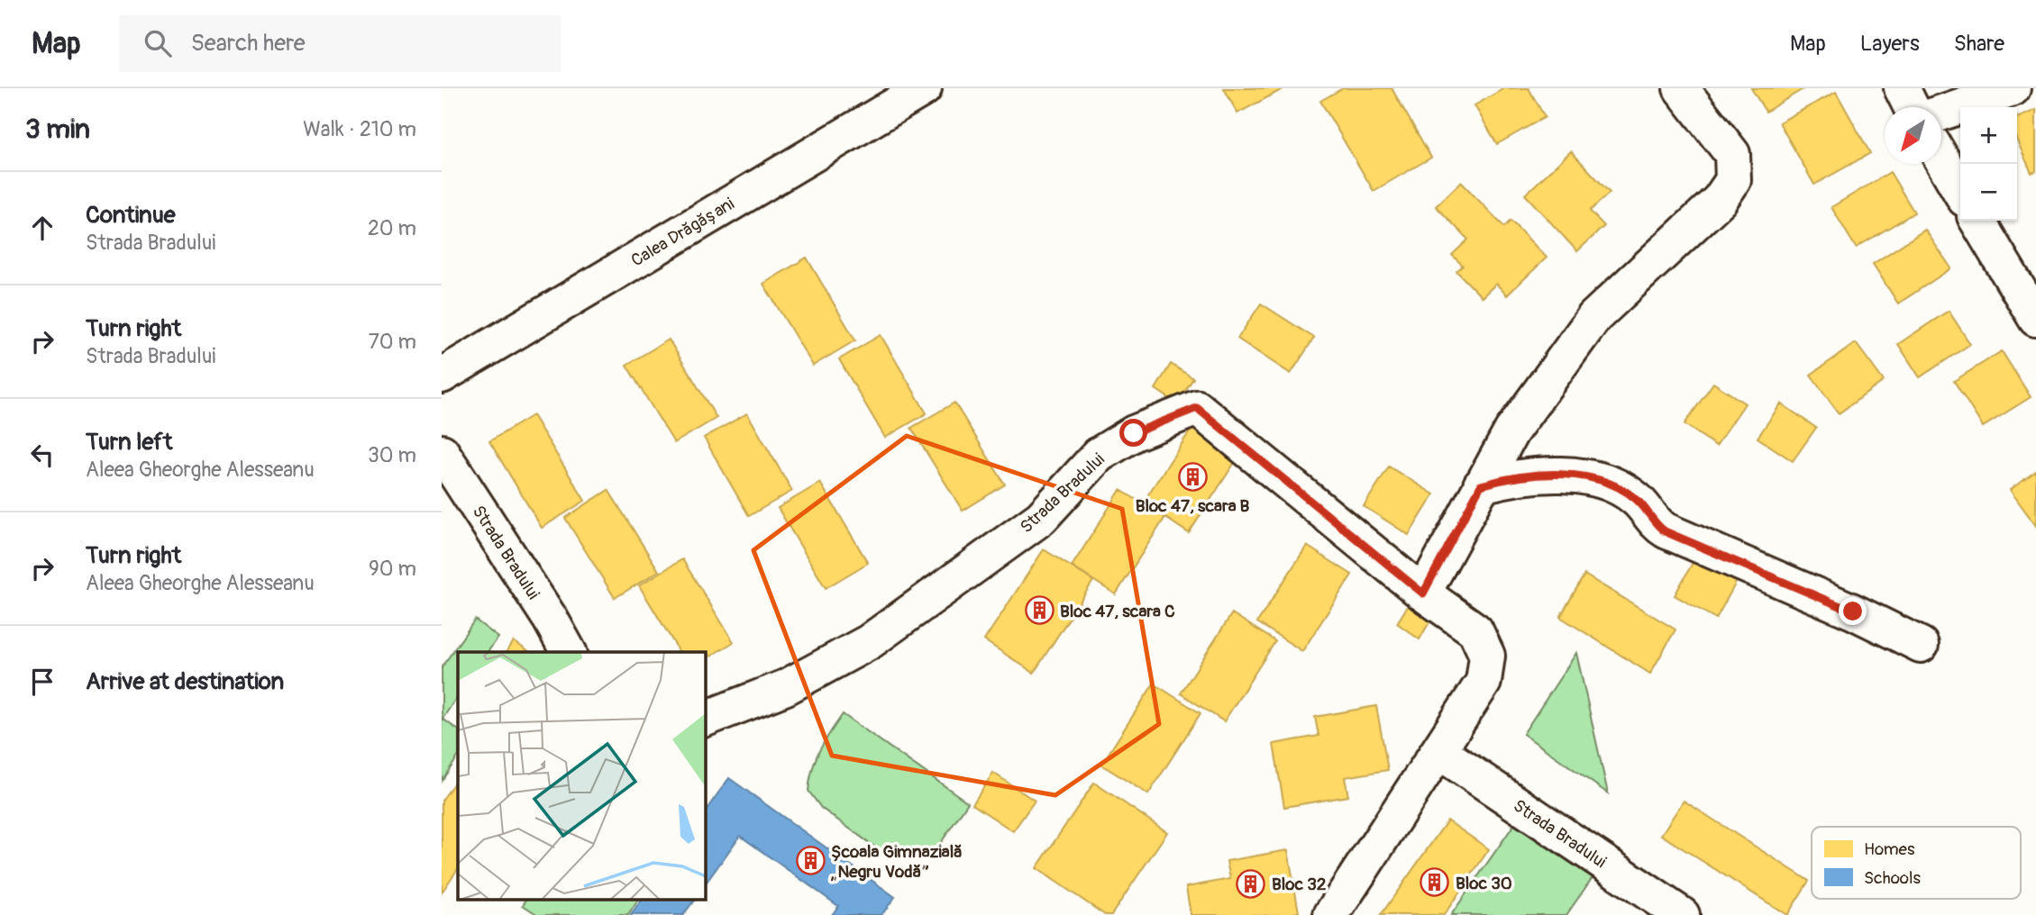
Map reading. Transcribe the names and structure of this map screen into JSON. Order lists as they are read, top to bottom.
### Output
{
  "streets": {
    "street": ["Calea Drăgășani", "Strada Bradului"]
  },
  "places": {
    "building": [
      "Bloc 47, scara B",
      "Bloc 47, scara C",
      "Școala Gimnazială „Negru Vodă”",
      "Bloc 30",
      "Bloc 32"
    ]
  },
  "legend": ["Homes", "Schools"],
  "north": "bottom left",
  "page": {
    "header": "Map",
    "search": "Search here",
    "nav": ["Map", "Layers", "Share"],
    "heading": ["3 min", "Walk · 210 m"],
    "map_buttons": ["+", "−"],
    "list": [
      ["Continue", "Strada Bradului", "20 m"],
      ["Turn right", "Strada Bradului", "70 m"],
      ["Turn left", "Aleea Gheorghe Alesseanu", "30 m"],
      ["Turn right", "Aleea Gheorghe Alesseanu", "90 m"],
      "Arrive at destination"
    ]
  }
}
